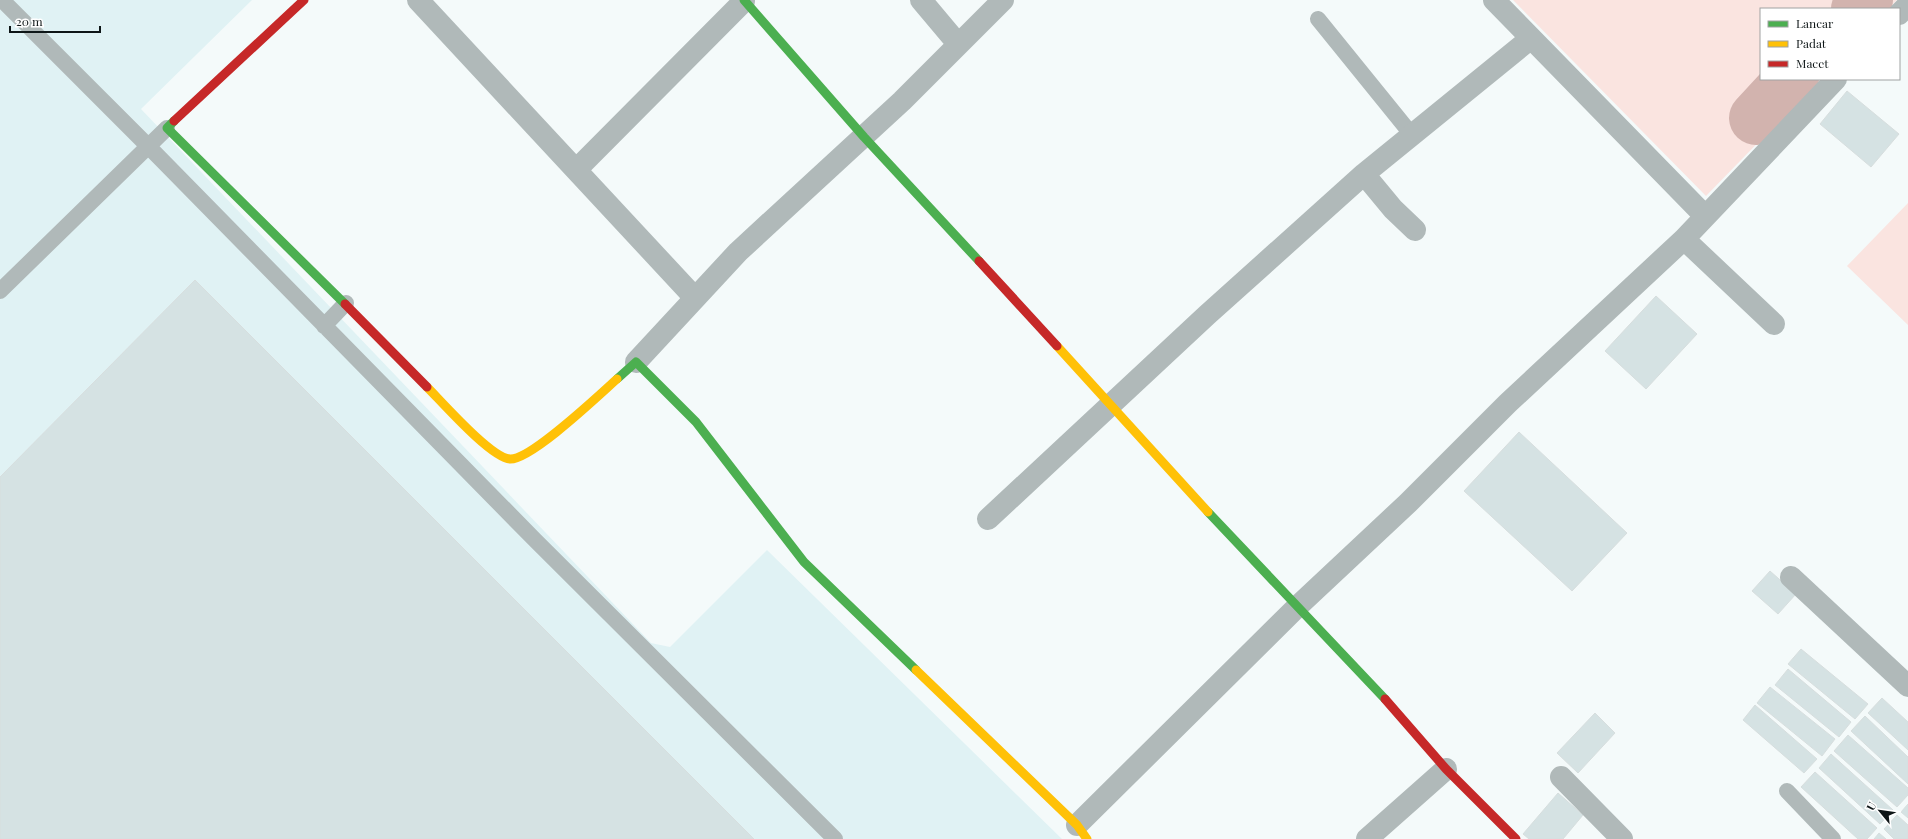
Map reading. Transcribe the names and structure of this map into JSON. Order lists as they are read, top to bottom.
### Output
{
  "legend": ["Lancar", "Padat", "Macet"],
  "scale_bar": "20 m",
  "north": "top left"
}
